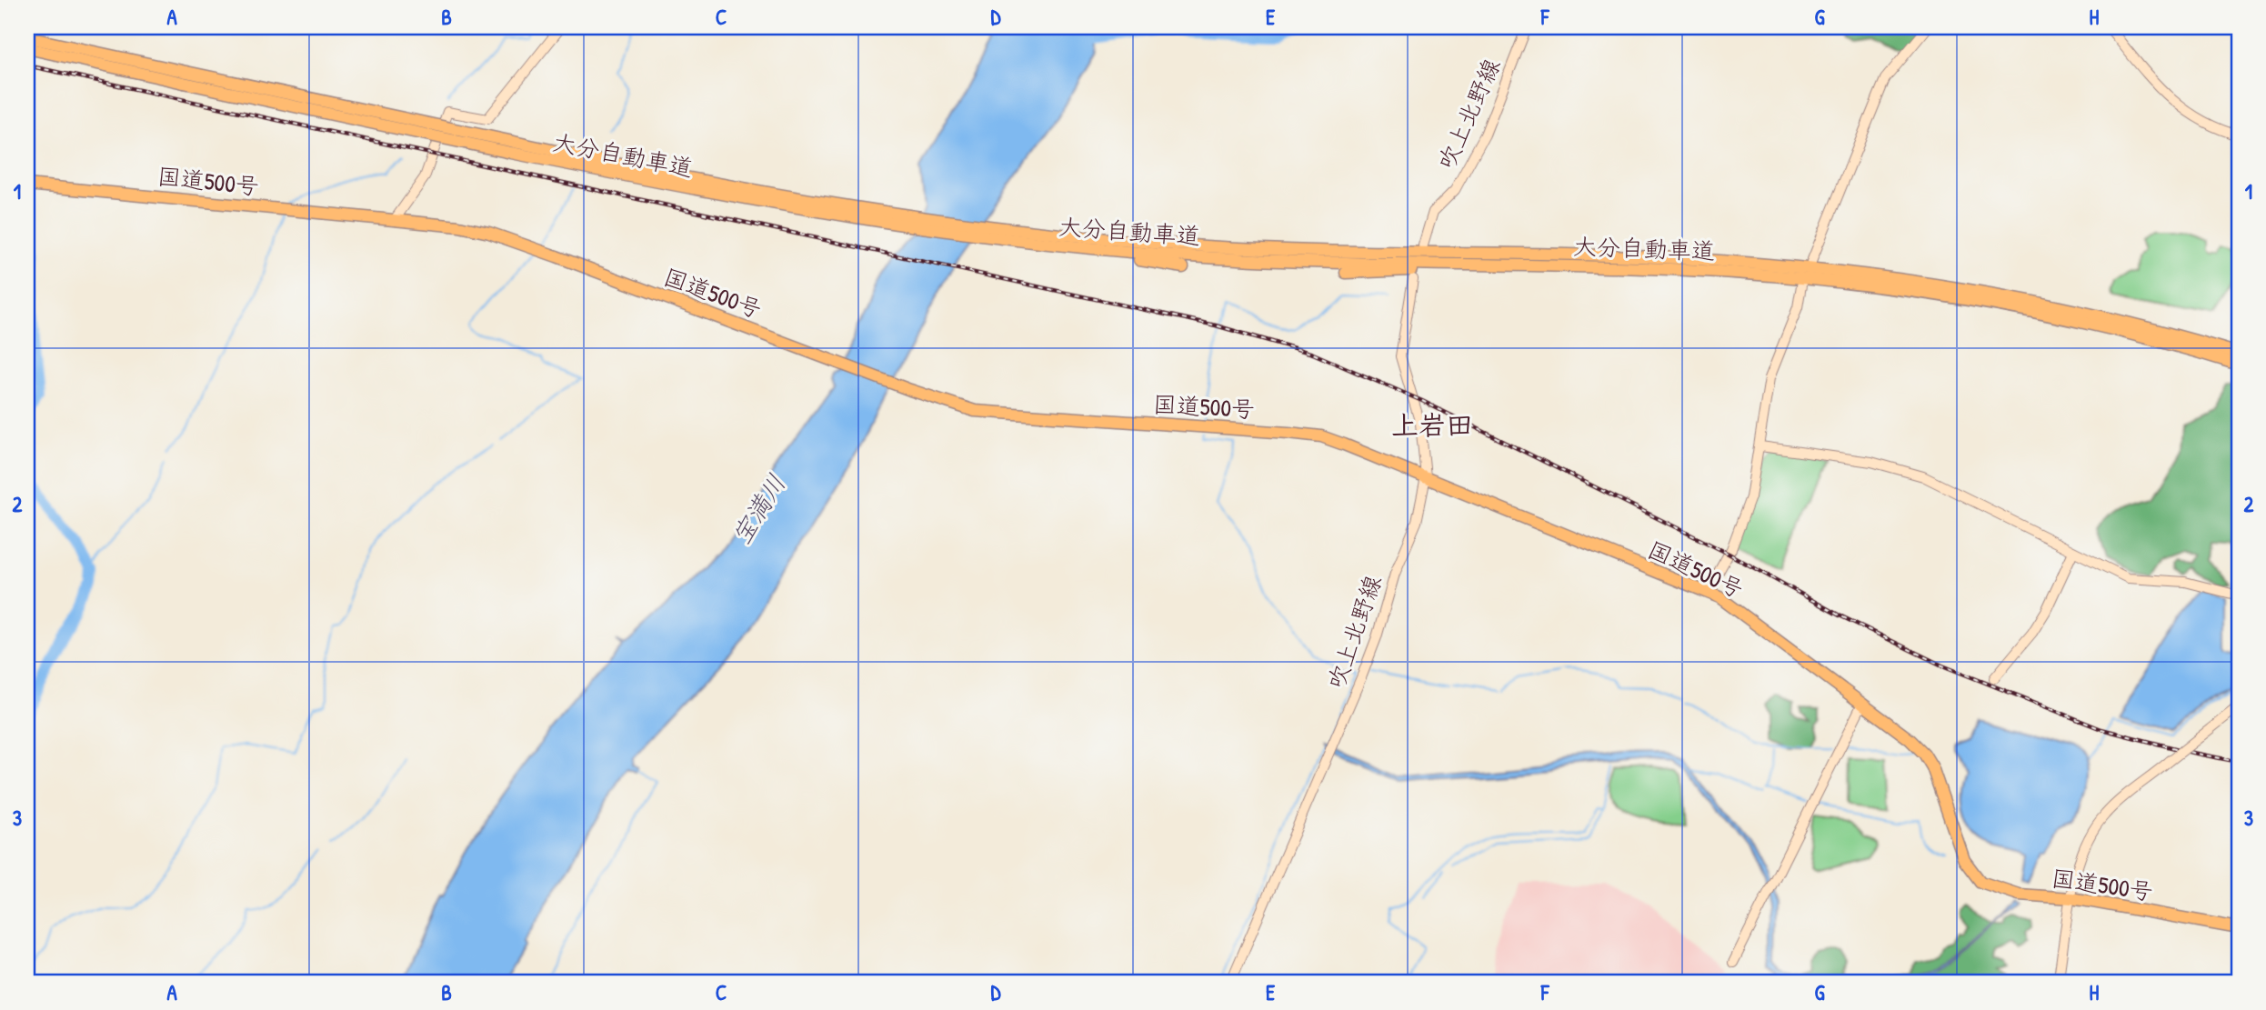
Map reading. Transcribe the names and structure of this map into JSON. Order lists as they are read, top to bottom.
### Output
{
  "streets": {
    "highway": ["大分自動車道", "国道500号"],
    "street": ["吹上北野線"]
  },
  "crossings": [
    ["吹上北野線", "国道500号"]
  ],
  "districts": ["上岩田"],
  "water": ["宝満川"],
  "grid": {
    "columns": [
      "A",
      "B",
      "C",
      "D",
      "E",
      "F",
      "G",
      "H"
    ],
    "rows": ["1", "2", "3"]
  }
}
